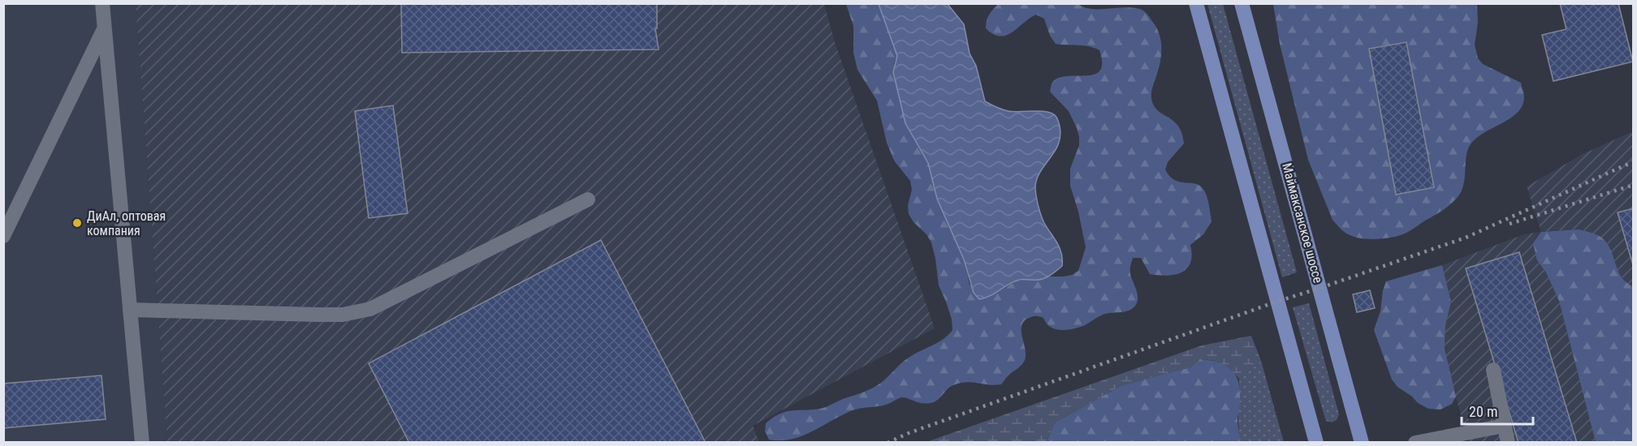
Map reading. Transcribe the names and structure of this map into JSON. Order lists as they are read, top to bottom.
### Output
{
  "streets": {
    "main road": ["Маймаксанское шоссе"]
  },
  "places": ["ДиАл, оптовая компания"],
  "scale_bar": "20 m"
}
